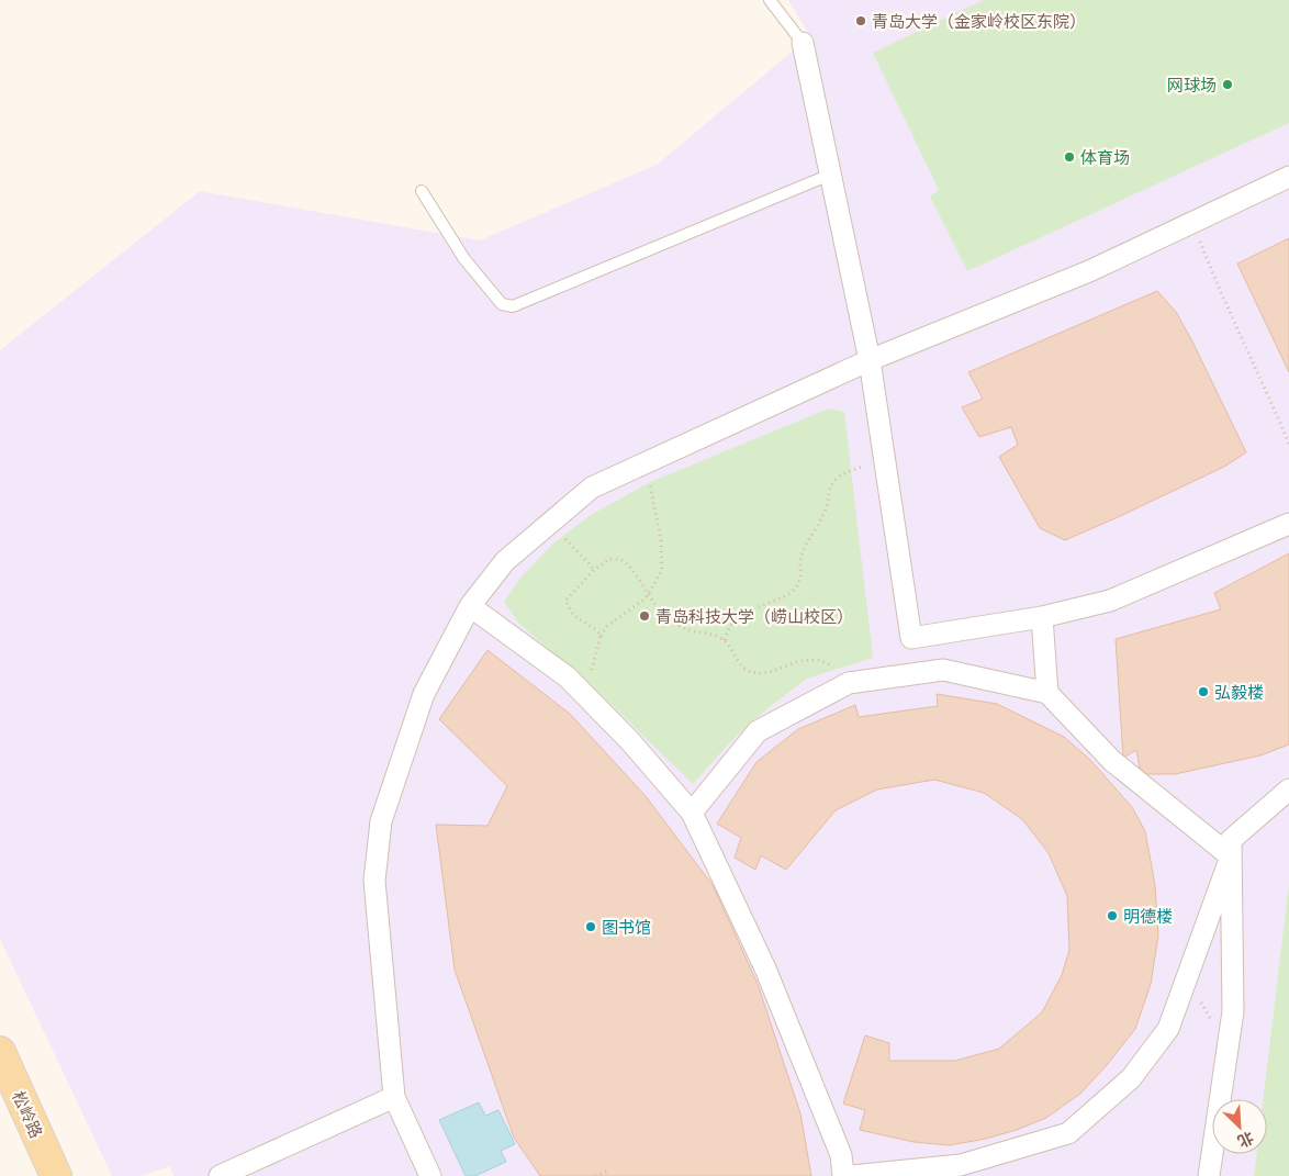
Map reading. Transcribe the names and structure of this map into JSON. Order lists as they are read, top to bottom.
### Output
{
  "streets": {
    "main road": ["松岭路"]
  },
  "places": [
    "青岛大学（金家岭校区东院）",
    "网球场",
    "体育场",
    "青岛科技大学（崂山校区）",
    "弘毅楼",
    "明德楼",
    "图书馆"
  ],
  "north": "bottom right"
}
